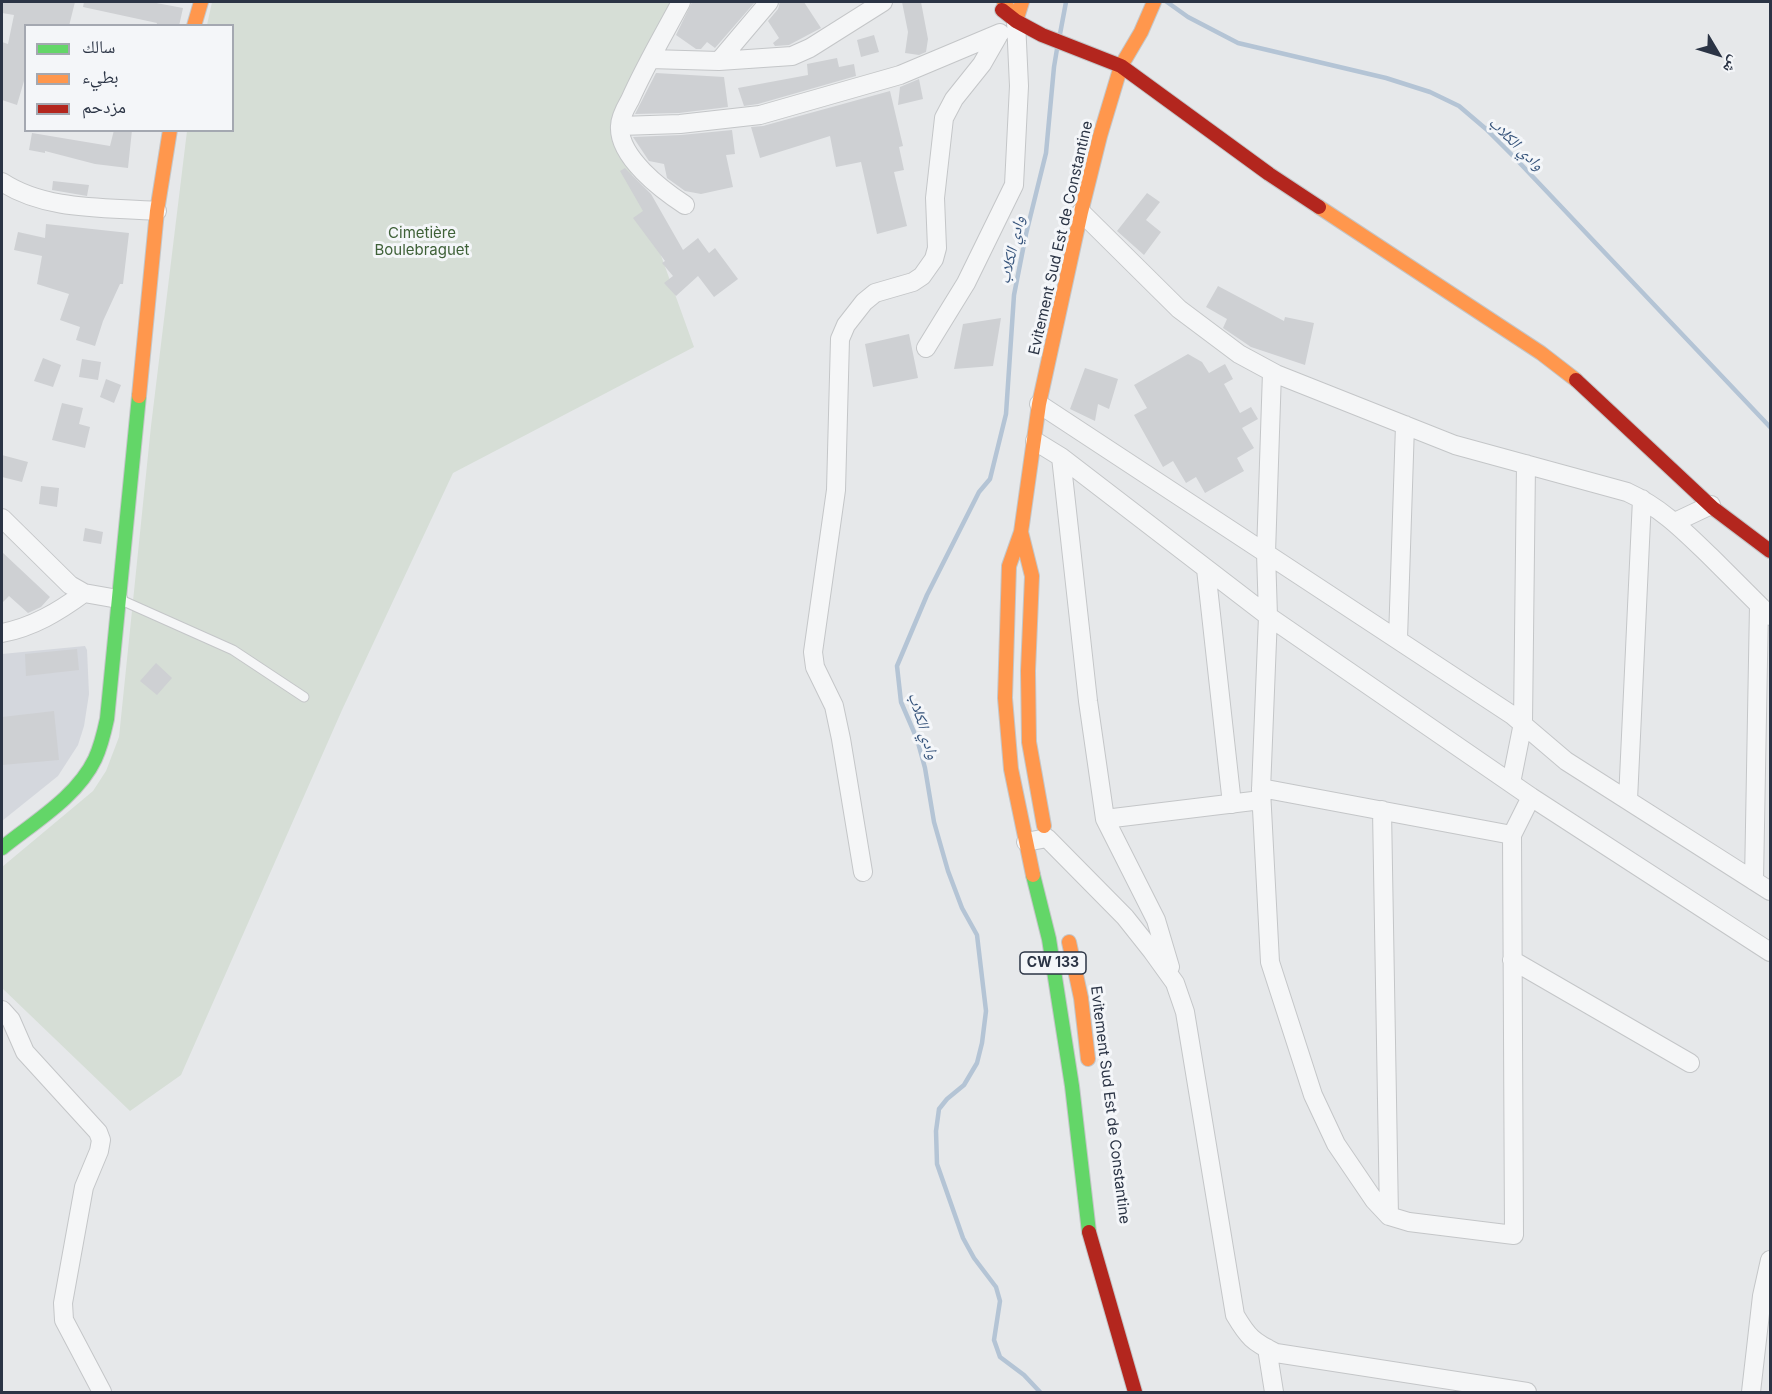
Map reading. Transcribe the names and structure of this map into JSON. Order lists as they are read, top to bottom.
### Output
{
  "streets": {
    "main road": ["Evitement Sud Est de Constantine", "CW 133"]
  },
  "crossings": [
    ["Evitement Sud Est de Constantine", "CW 133"]
  ],
  "water": ["وادي الكلاب"],
  "parks": ["Cimetière Boulebraguet"],
  "legend": ["سالك", "بطيء", "مزدحم"],
  "north": "bottom right"
}
